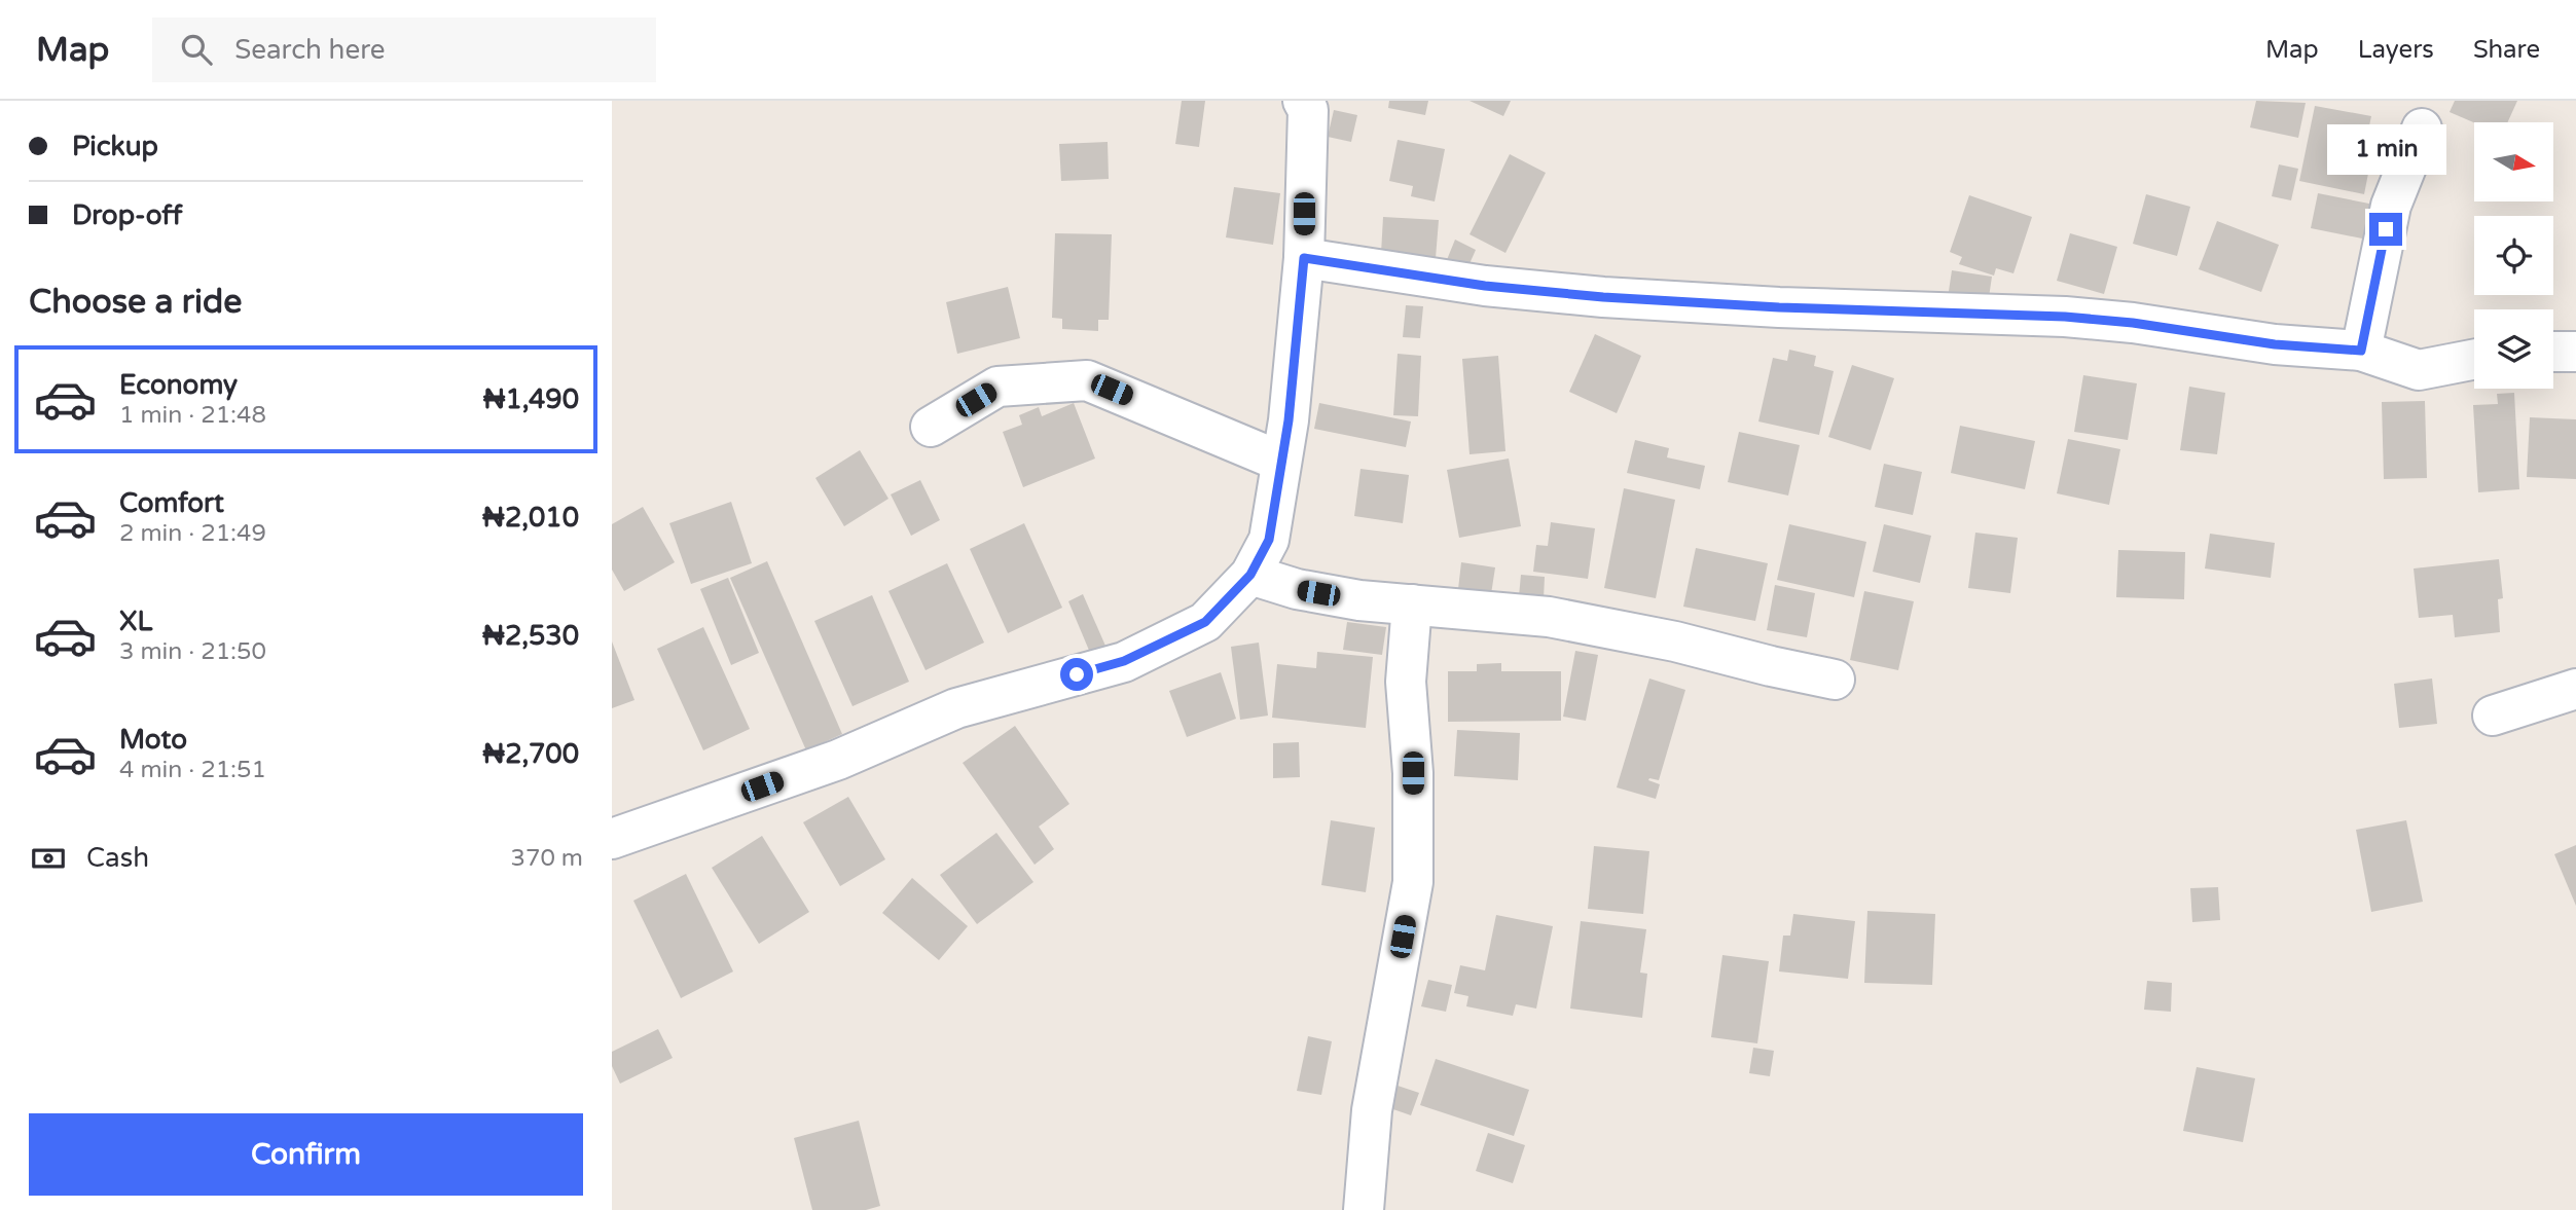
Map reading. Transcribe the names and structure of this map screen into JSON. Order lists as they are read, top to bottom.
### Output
{
  "north": "right",
  "page": {
    "header": "Map",
    "search": "Search here",
    "nav": ["Map", "Layers", "Share"],
    "banner": ["Pickup", "Drop-off"],
    "bubble": "1 min",
    "heading": "Choose a ride",
    "list": [
      {
        "name": "Economy",
        "note": "1 min · 21:48",
        "value": "₦1,490"
      },
      {
        "name": "Comfort",
        "note": "2 min · 21:49",
        "value": "₦2,010"
      },
      {
        "name": "XL",
        "note": "3 min · 21:50",
        "value": "₦2,530"
      },
      {
        "name": "Moto",
        "note": "4 min · 21:51",
        "value": "₦2,700"
      }
    ],
    "pay": ["Cash", "370 m"],
    "buttons": "Confirm"
  }
}
